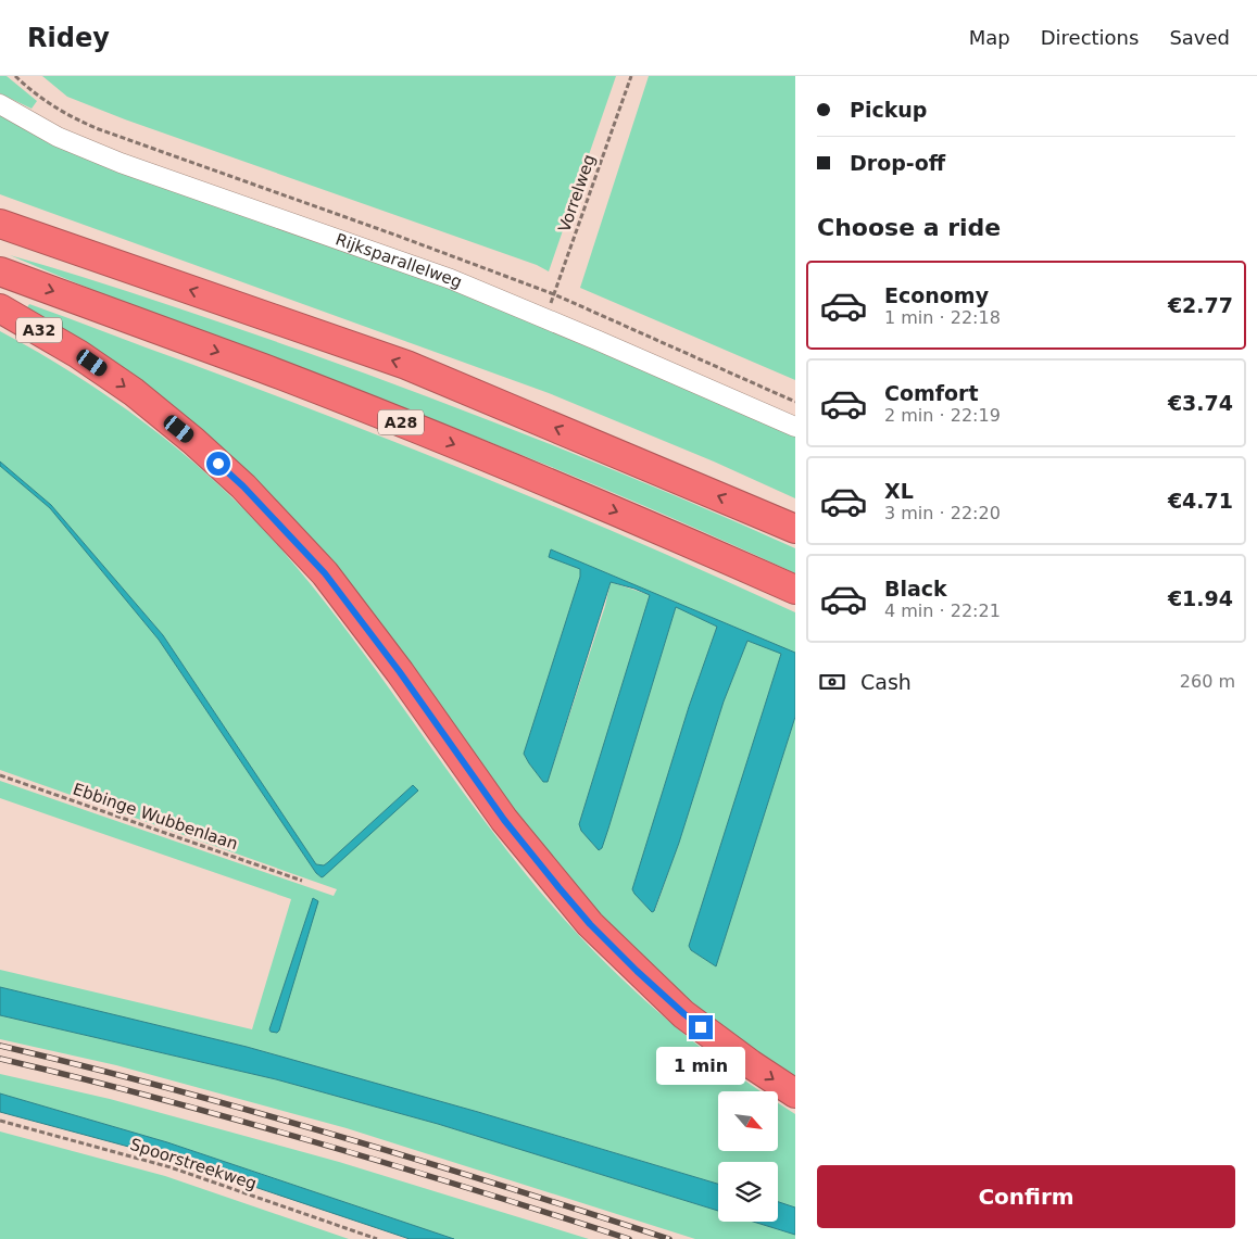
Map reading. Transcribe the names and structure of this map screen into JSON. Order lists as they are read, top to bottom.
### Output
{
  "streets": {
    "highway": ["A32", "A28"],
    "street": ["Rijksparallelweg"],
    "path": ["Vorrelweg", "Ebbinge Wubbenlaan", "Spoorstreekweg"]
  },
  "crossings": [
    ["Vorrelweg", "Rijksparallelweg"]
  ],
  "north": "bottom right",
  "page": {
    "header": "Ridey",
    "nav": ["Map", "Directions", "Saved"],
    "banner": ["Pickup", "Drop-off"],
    "heading": "Choose a ride",
    "list": [
      {
        "name": "Economy",
        "note": "1 min · 22:18",
        "value": "€2.77"
      },
      {
        "name": "Comfort",
        "note": "2 min · 22:19",
        "value": "€3.74"
      },
      {
        "name": "XL",
        "note": "3 min · 22:20",
        "value": "€4.71"
      },
      {
        "name": "Black",
        "note": "4 min · 22:21",
        "value": "€1.94"
      }
    ],
    "pay": ["Cash", "260 m"],
    "bubble": "1 min",
    "buttons": "Confirm"
  }
}
